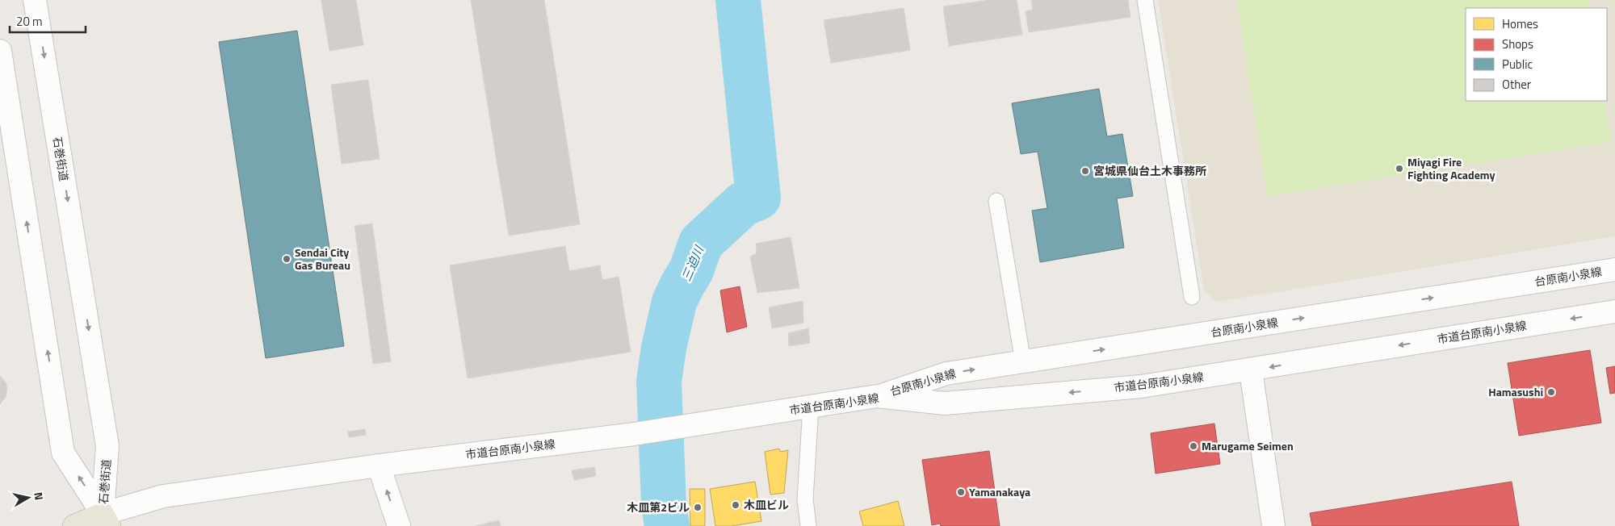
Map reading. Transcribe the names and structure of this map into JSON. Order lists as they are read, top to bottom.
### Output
{
  "streets": {
    "street": ["石巻街道", "台原南小泉線", "市道台原南小泉線"]
  },
  "crossings": [
    ["石巻街道", "市道台原南小泉線"],
    ["台原南小泉線", "市道台原南小泉線"]
  ],
  "one_way": ["台原南小泉線", "市道台原南小泉線"],
  "water": ["三迫川"],
  "places": [
    "Miyagi Fire Fighting Academy",
    "宮城県仙台土木事務所",
    "Sendai City Gas Bureau",
    "Hamasushi",
    "Marugame Seimen",
    "Yamanakaya",
    "木皿ビル",
    "木皿第2ビル"
  ],
  "legend": [
    "Homes",
    "Shops",
    "Public",
    "Other"
  ],
  "scale_bar": "20 m",
  "north": "right"
}
